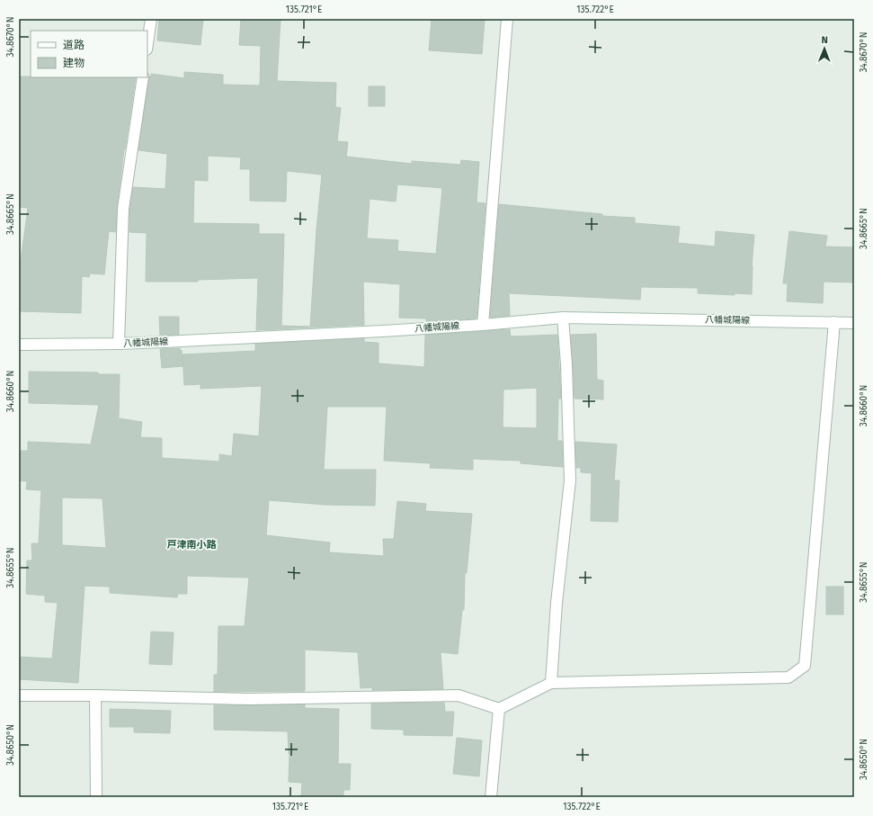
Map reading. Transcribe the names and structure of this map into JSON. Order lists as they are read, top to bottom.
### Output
{
  "streets": {
    "street": ["八幡城陽線"]
  },
  "districts": ["戸津南小路"],
  "legend": ["道路", "建物"],
  "north": "top",
  "coordinates": [
    "135.721°E",
    "135.722°E",
    "34.8670°N",
    "34.8665°N",
    "34.8660°N",
    "34.8655°N",
    "34.8650°N"
  ]
}
